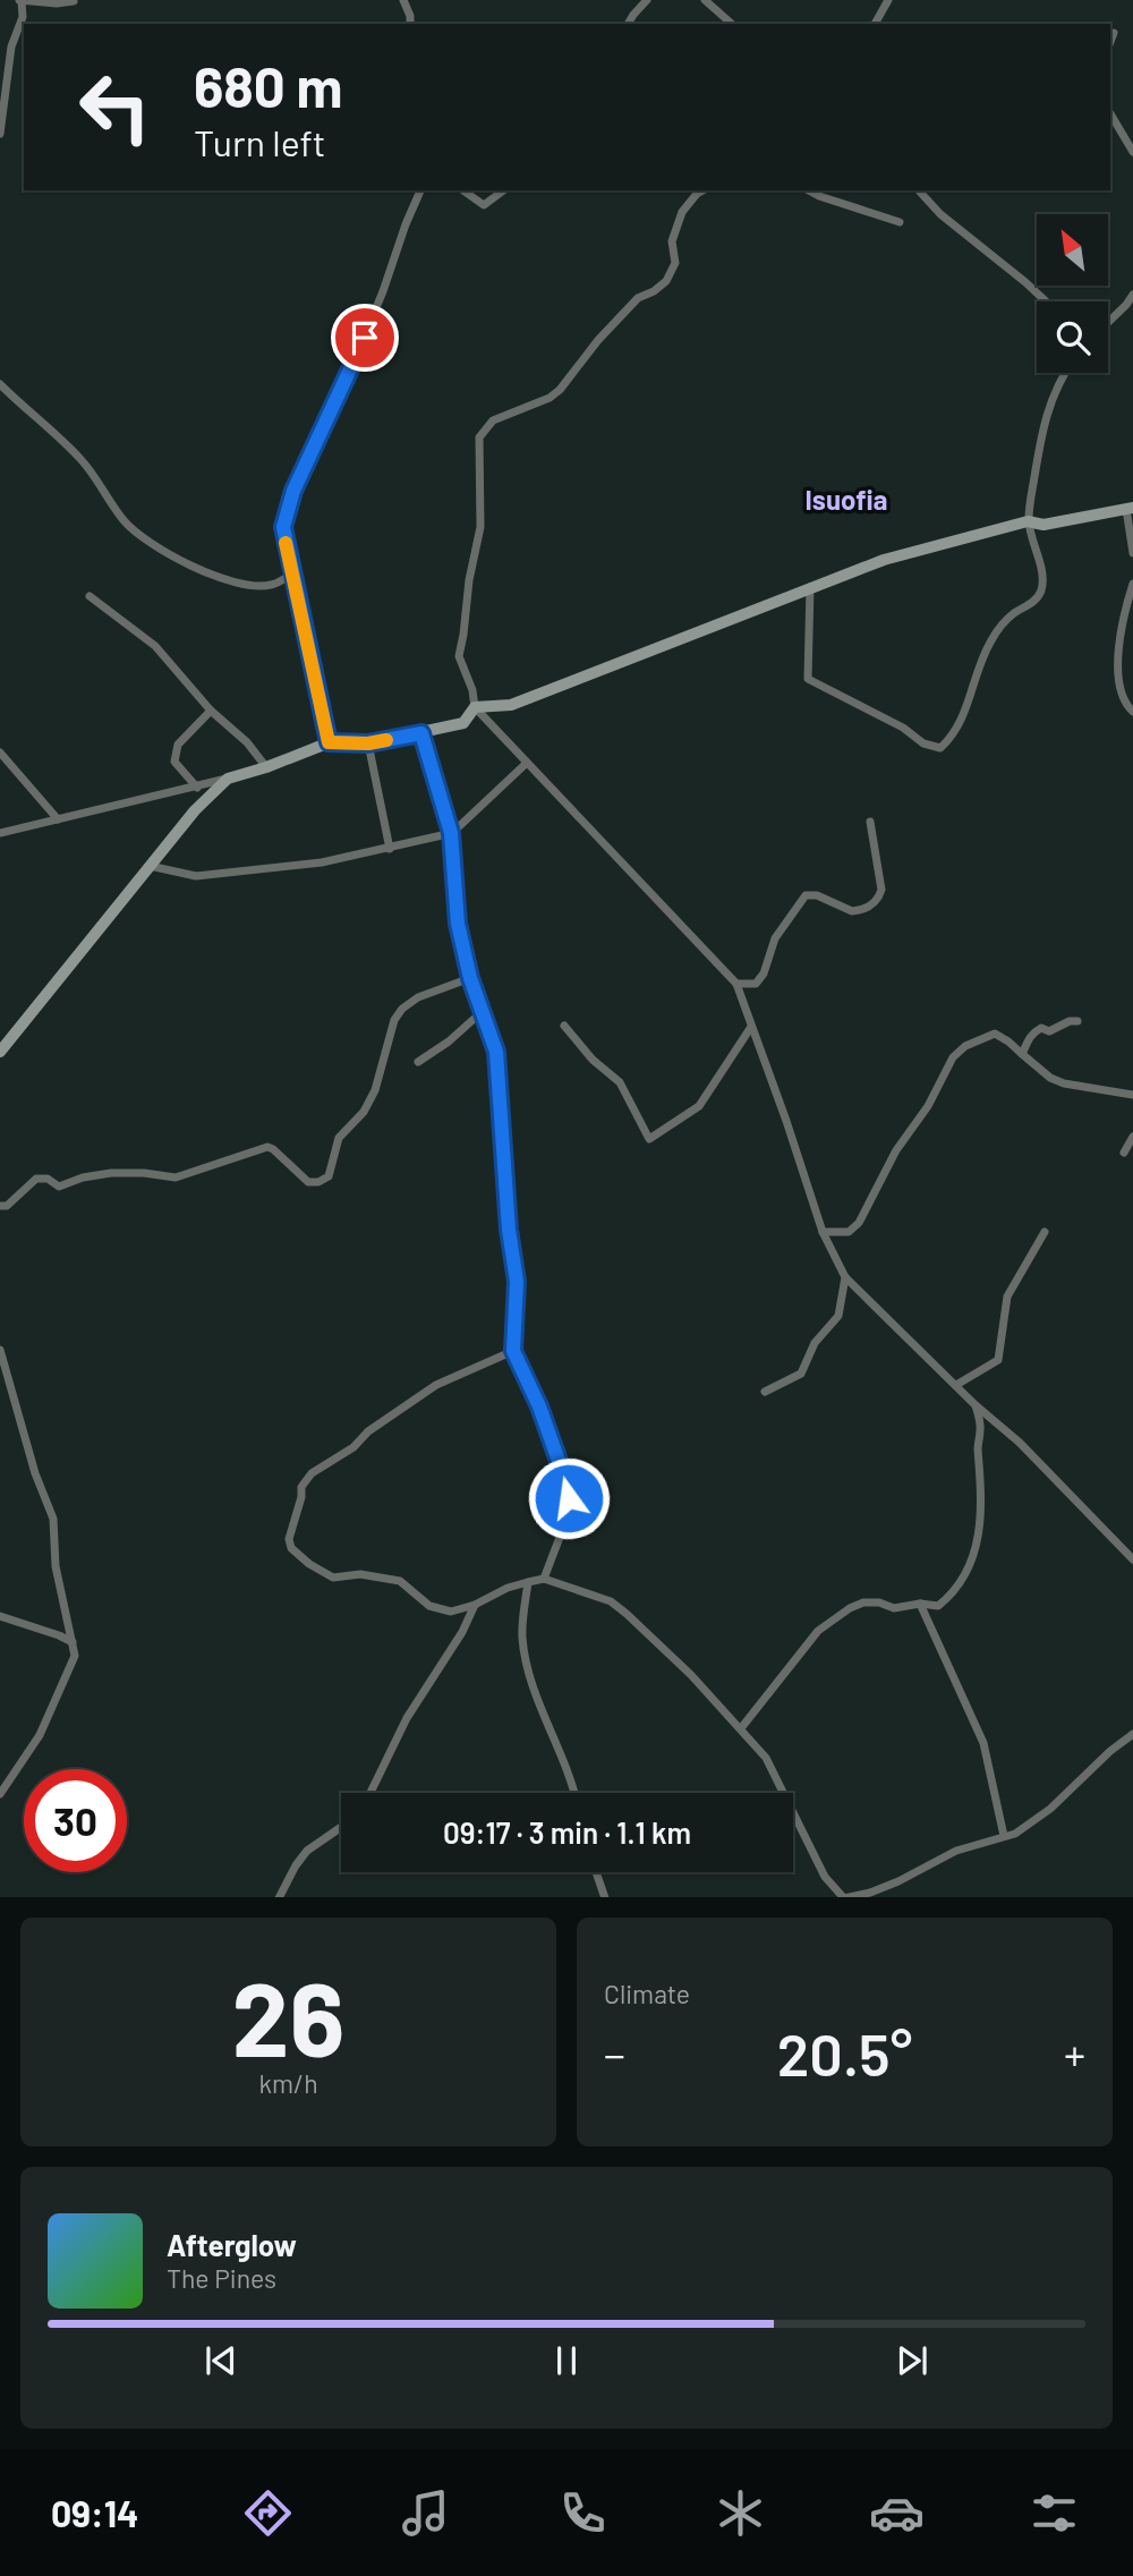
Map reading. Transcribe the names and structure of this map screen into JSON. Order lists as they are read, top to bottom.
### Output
{
  "districts": ["Isuofia"],
  "north": "top left",
  "page": {
    "turn": ["680 m", "Turn left"],
    "limit": "30",
    "trip": "09:17 · 3 min · 1.1 km",
    "tile": [
      ["26", "km/h"],
      "Climate"
    ],
    "heat": ["−", "20.5°", "+"],
    "song": ["Afterglow", "The Pines"],
    "tabs": "09:14"
  }
}
